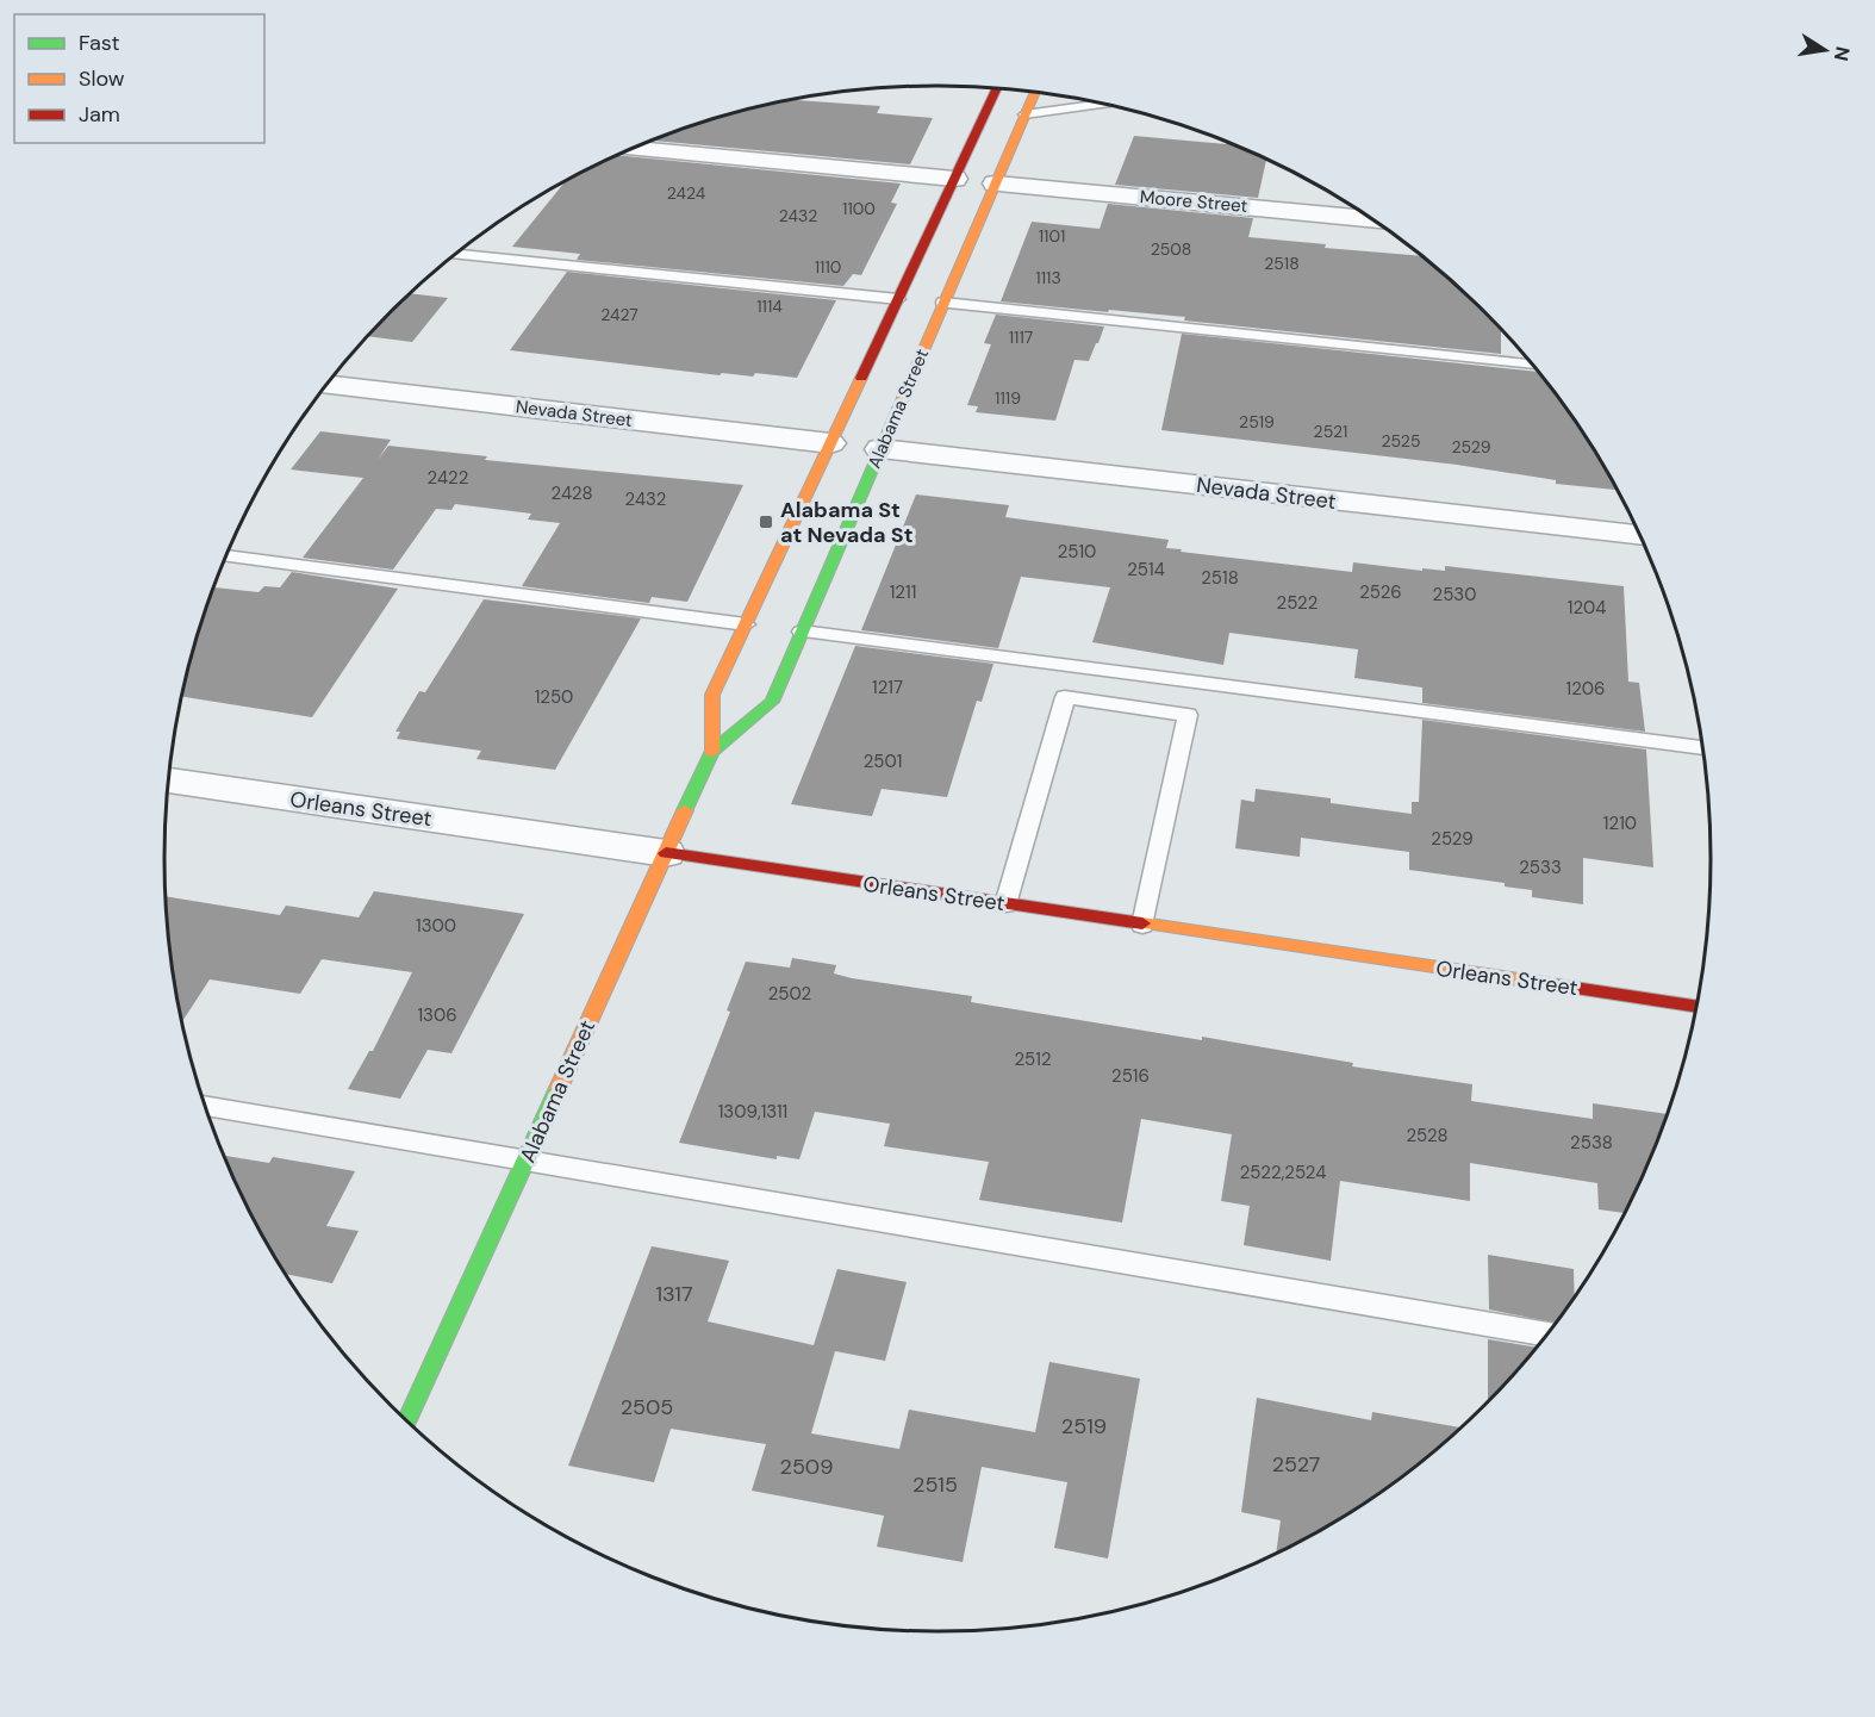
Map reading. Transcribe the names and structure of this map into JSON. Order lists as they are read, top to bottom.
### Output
{
  "streets": {
    "main road": ["Alabama Street", "Orleans Street"],
    "street": ["Moore Street", "Nevada Street"]
  },
  "crossings": [
    ["Moore Street", "Alabama Street"],
    ["Alabama Street", "Nevada Street"],
    ["Alabama Street", "Orleans Street"]
  ],
  "places": {
    "transit": ["Alabama St at Nevada St"]
  },
  "house_numbers": [
    "2424",
    "1100",
    "2432",
    "1101",
    "2508",
    "2518",
    "1110",
    "1113",
    "1114",
    "2427",
    "1117",
    "1119",
    "2519",
    "2521",
    "2525",
    "2529",
    "2422",
    "2428",
    "2432",
    "2510",
    "2514",
    "2518",
    "1211",
    "2526",
    "2530",
    "2522",
    "1204",
    "1217",
    "1206",
    "1250",
    "2501",
    "1210",
    "2529",
    "2533",
    "1300",
    "2502",
    "1306",
    "2512",
    "2516",
    "1309,1311",
    "2528",
    "2538",
    "2522,2524",
    "1317",
    "2505",
    "2519",
    "2527",
    "2509",
    "2515"
  ],
  "legend": ["Fast", "Slow", "Jam"],
  "north": "right"
}
